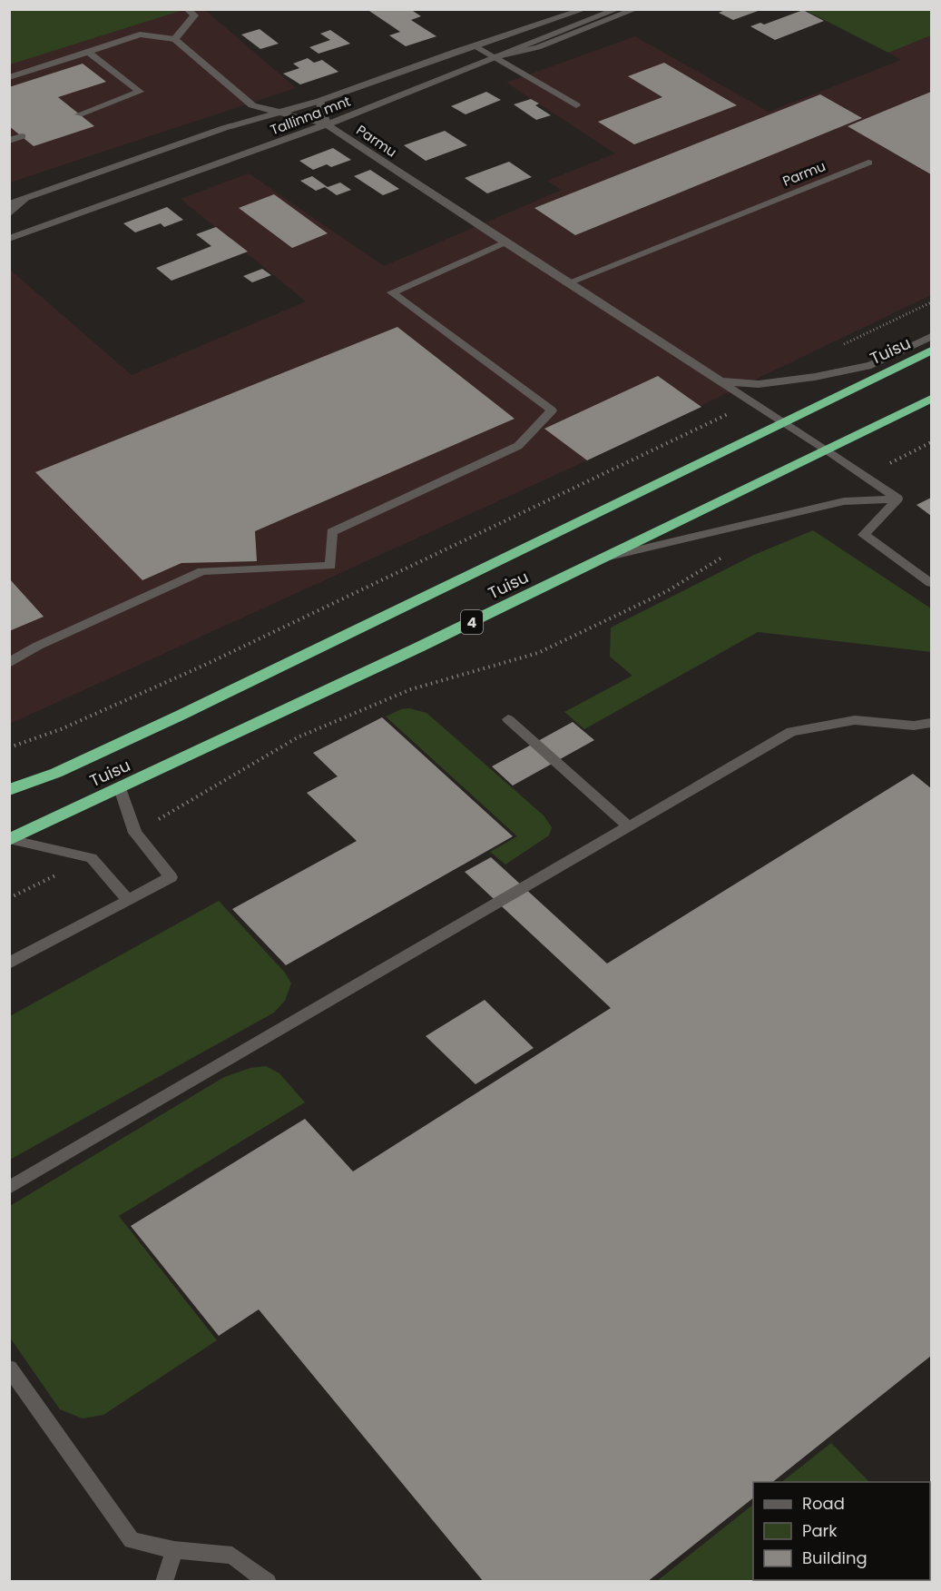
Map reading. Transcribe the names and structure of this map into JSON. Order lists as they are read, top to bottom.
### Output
{
  "streets": {
    "highway": ["Tuisu", "4"],
    "street": ["Tallinna mnt", "Parmu"]
  },
  "crossings": [
    ["Tallinna mnt", "Parmu"],
    ["Parmu", "Tuisu"]
  ],
  "legend": ["Road", "Park", "Building"]
}
